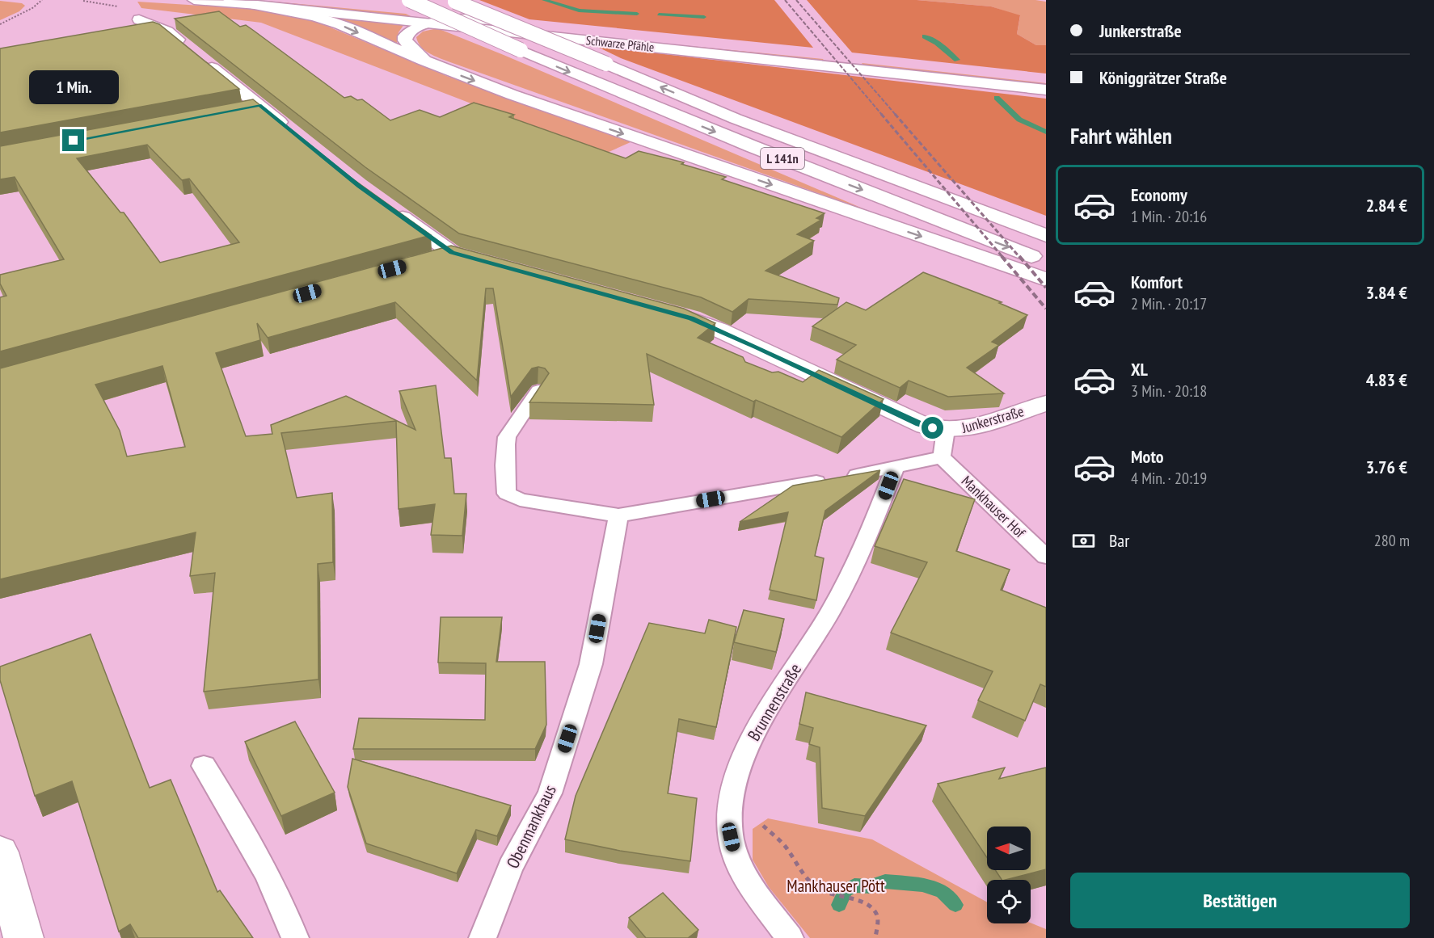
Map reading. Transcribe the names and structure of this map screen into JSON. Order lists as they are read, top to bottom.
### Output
{
  "streets": {
    "main road": ["Schwarze Pfähle", "L 141n", "Junkerstraße"],
    "lane": ["Mankhauser Hof", "Brunnenstraße", "Obenmankhaus"]
  },
  "parks": ["Mankhauser Pött"],
  "north": "left",
  "page": {
    "banner": ["Junkerstraße", "Königgrätzer Straße"],
    "bubble": "1 Min.",
    "heading": "Fahrt wählen",
    "list": [
      {
        "name": "Economy",
        "note": "1 Min. · 20:16",
        "value": "2.84 €"
      },
      {
        "name": "Komfort",
        "note": "2 Min. · 20:17",
        "value": "3.84 €"
      },
      {
        "name": "XL",
        "note": "3 Min. · 20:18",
        "value": "4.83 €"
      },
      {
        "name": "Moto",
        "note": "4 Min. · 20:19",
        "value": "3.76 €"
      }
    ],
    "pay": ["Bar", "280 m"],
    "buttons": "Bestätigen"
  }
}
